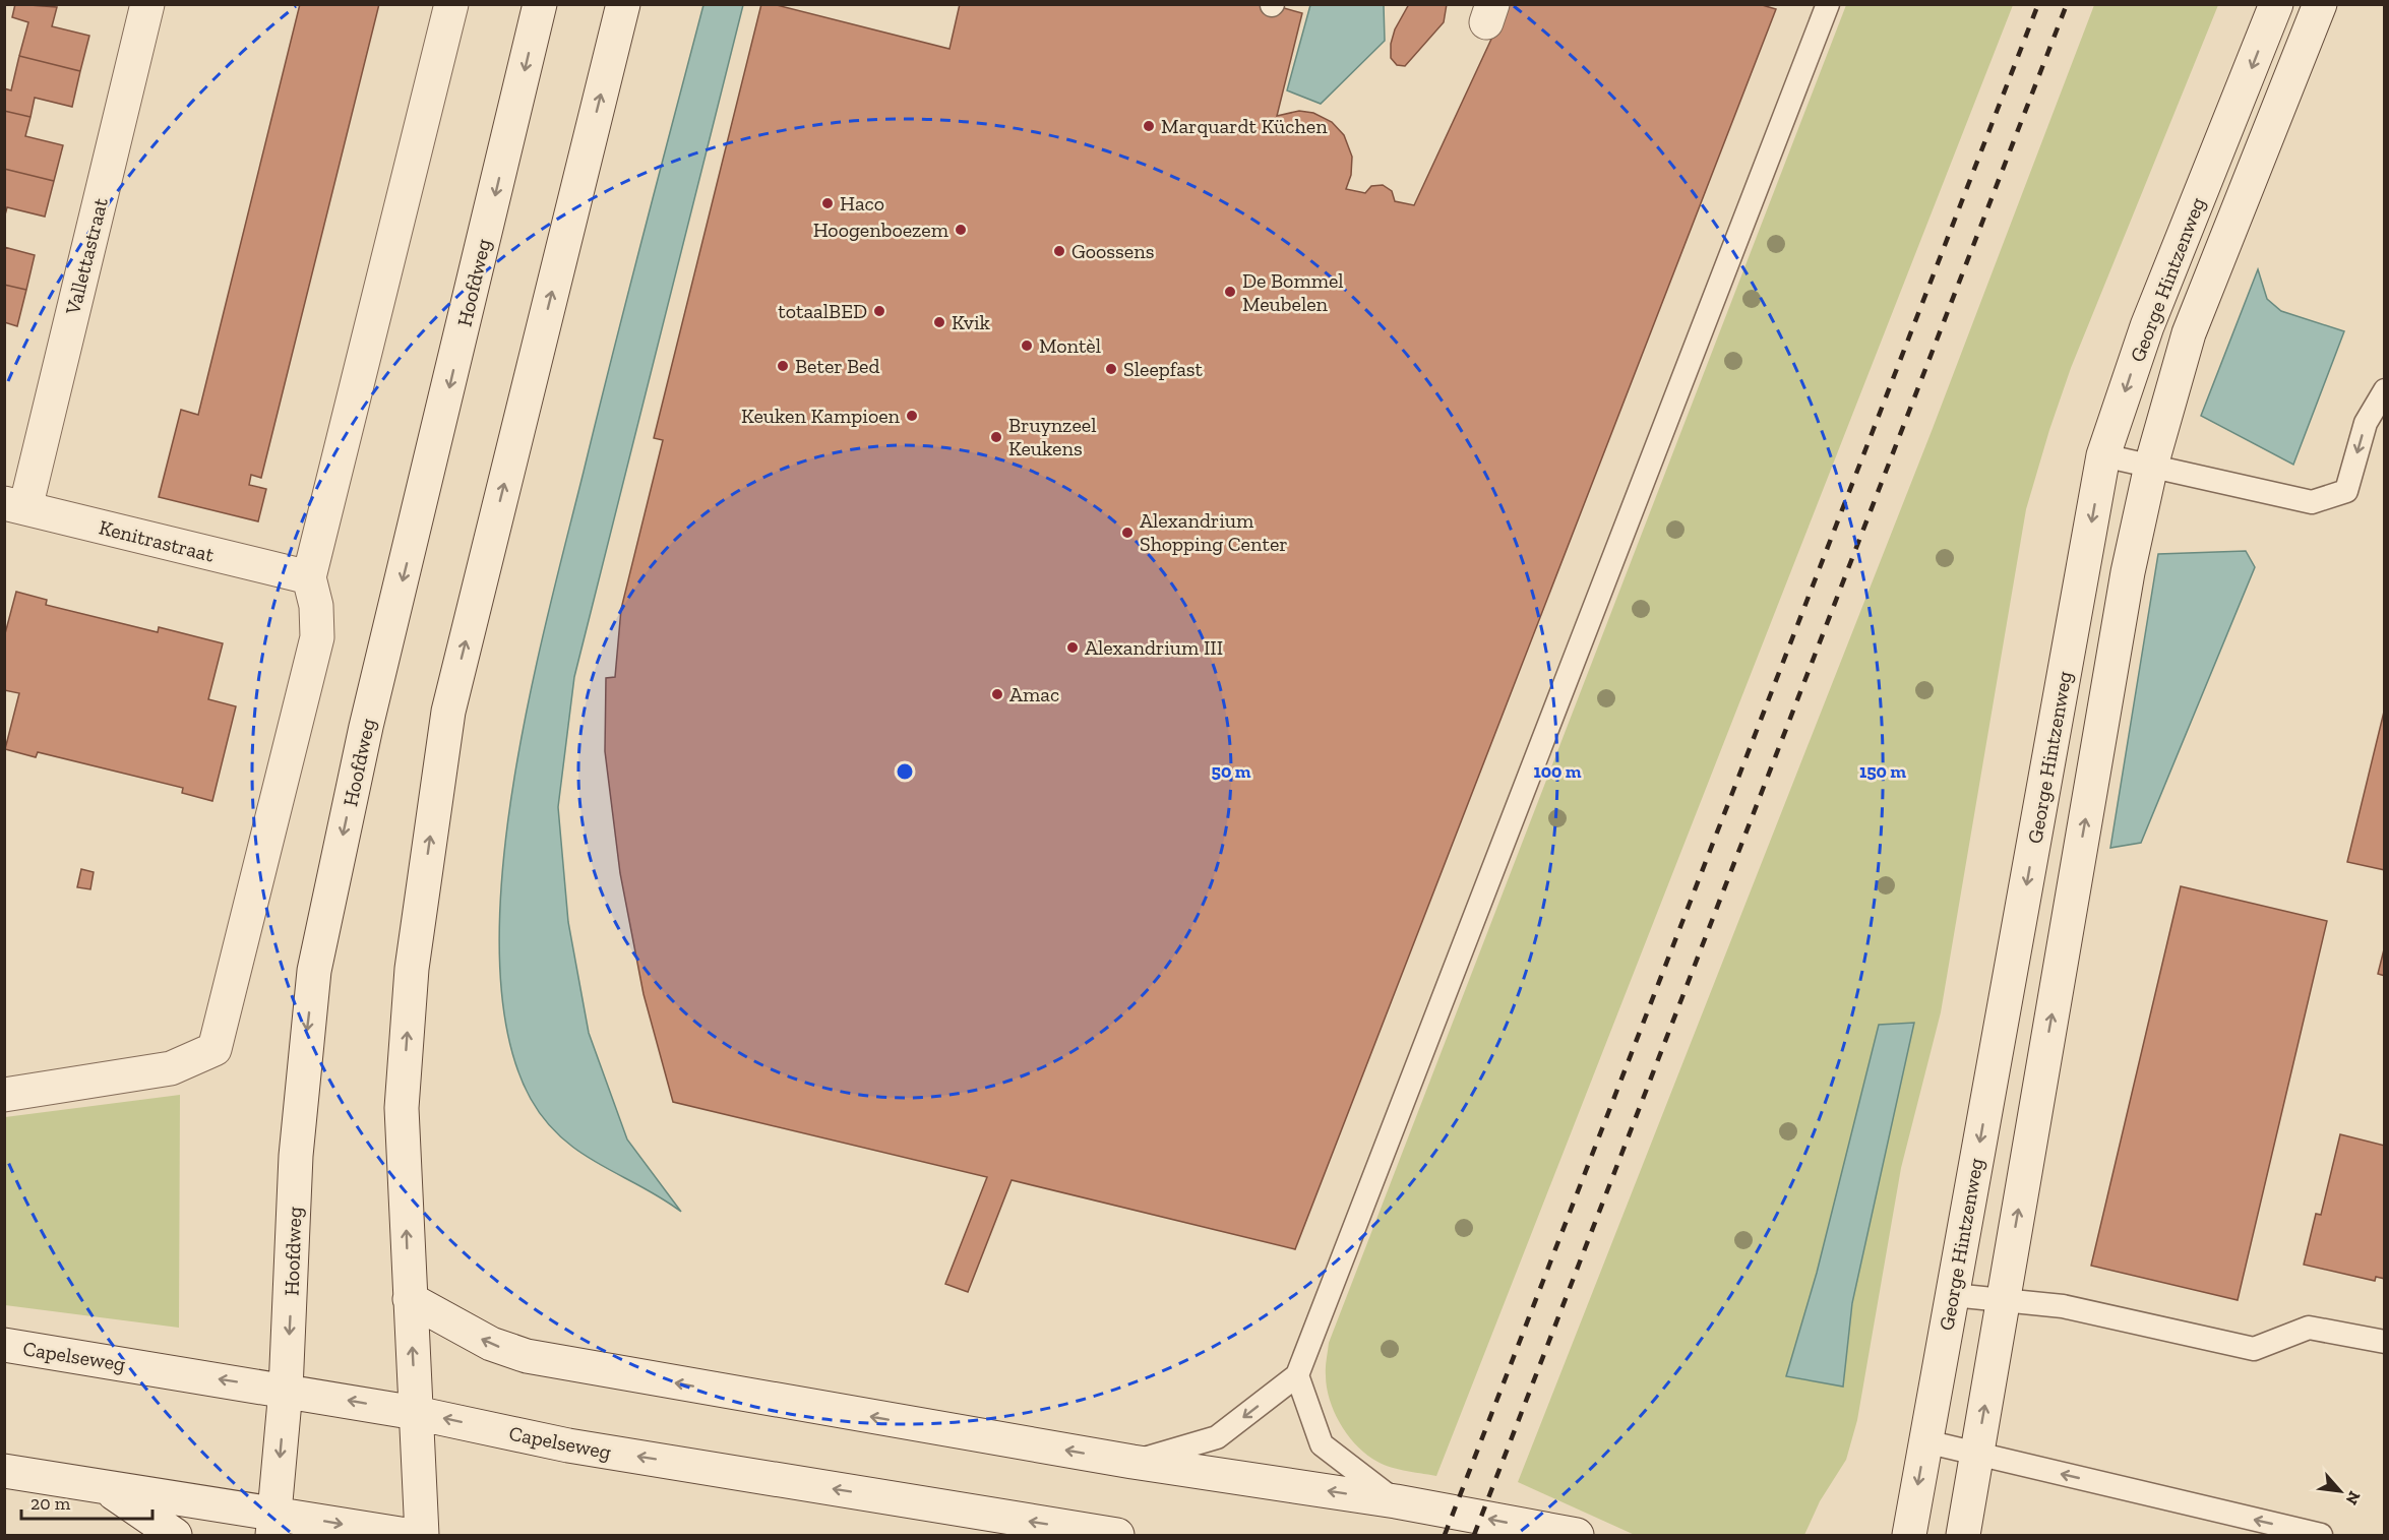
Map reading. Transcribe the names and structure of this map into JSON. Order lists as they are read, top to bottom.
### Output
{
  "streets": {
    "main road": [
      "Vallettastraat",
      "George Hintzenweg",
      "Hoofdweg",
      "Kenitrastraat",
      "Capelseweg"
    ]
  },
  "crossings": [
    ["Vallettastraat", "Kenitrastraat"],
    ["Hoofdweg", "Capelseweg"]
  ],
  "places": [
    "Marquardt Küchen",
    "Haco",
    "Hoogenboezem",
    "Goossens",
    "De Bommel Meubelen",
    "totaalBED",
    "Kvik",
    "Montèl",
    "Beter Bed",
    "Sleepfast",
    "Keuken Kampioen",
    "Bruynzeel Keukens",
    "Alexandrium Shopping Center",
    "Alexandrium III",
    "Amac"
  ],
  "scale_bar": "20 m",
  "north": "bottom right",
  "rings": ["50 m", "100 m", "150 m"]
}
